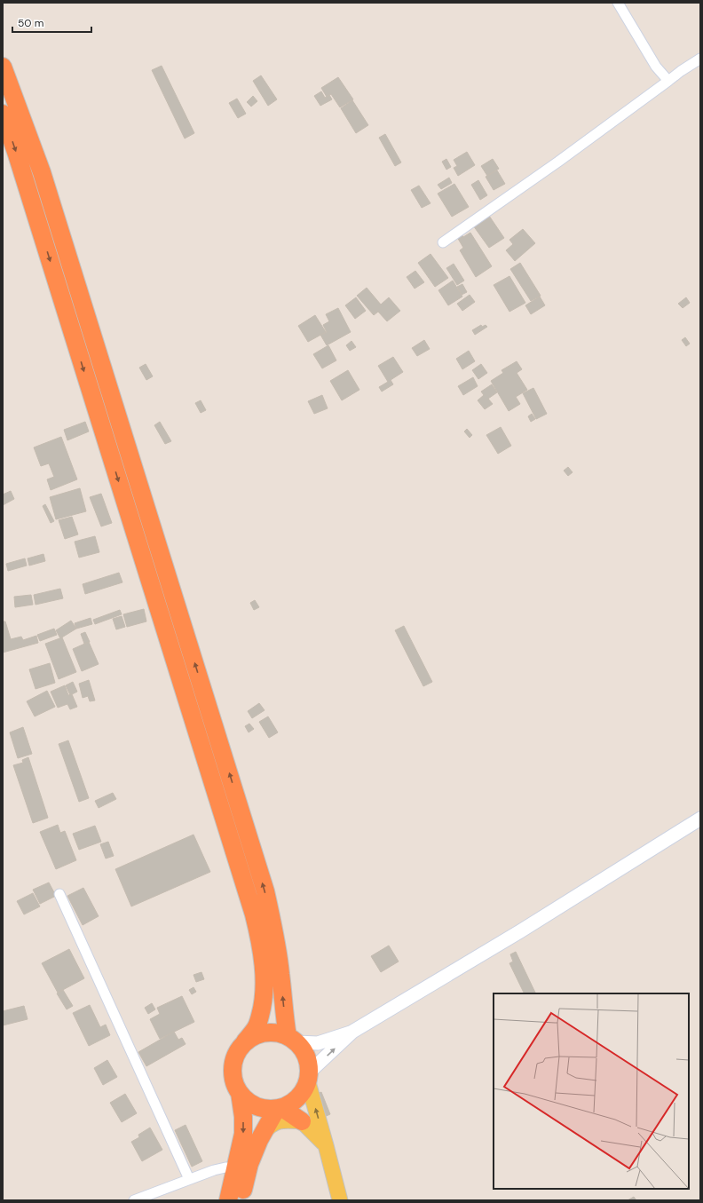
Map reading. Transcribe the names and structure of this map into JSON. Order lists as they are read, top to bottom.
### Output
{
  "scale_bar": "50 m"
}
